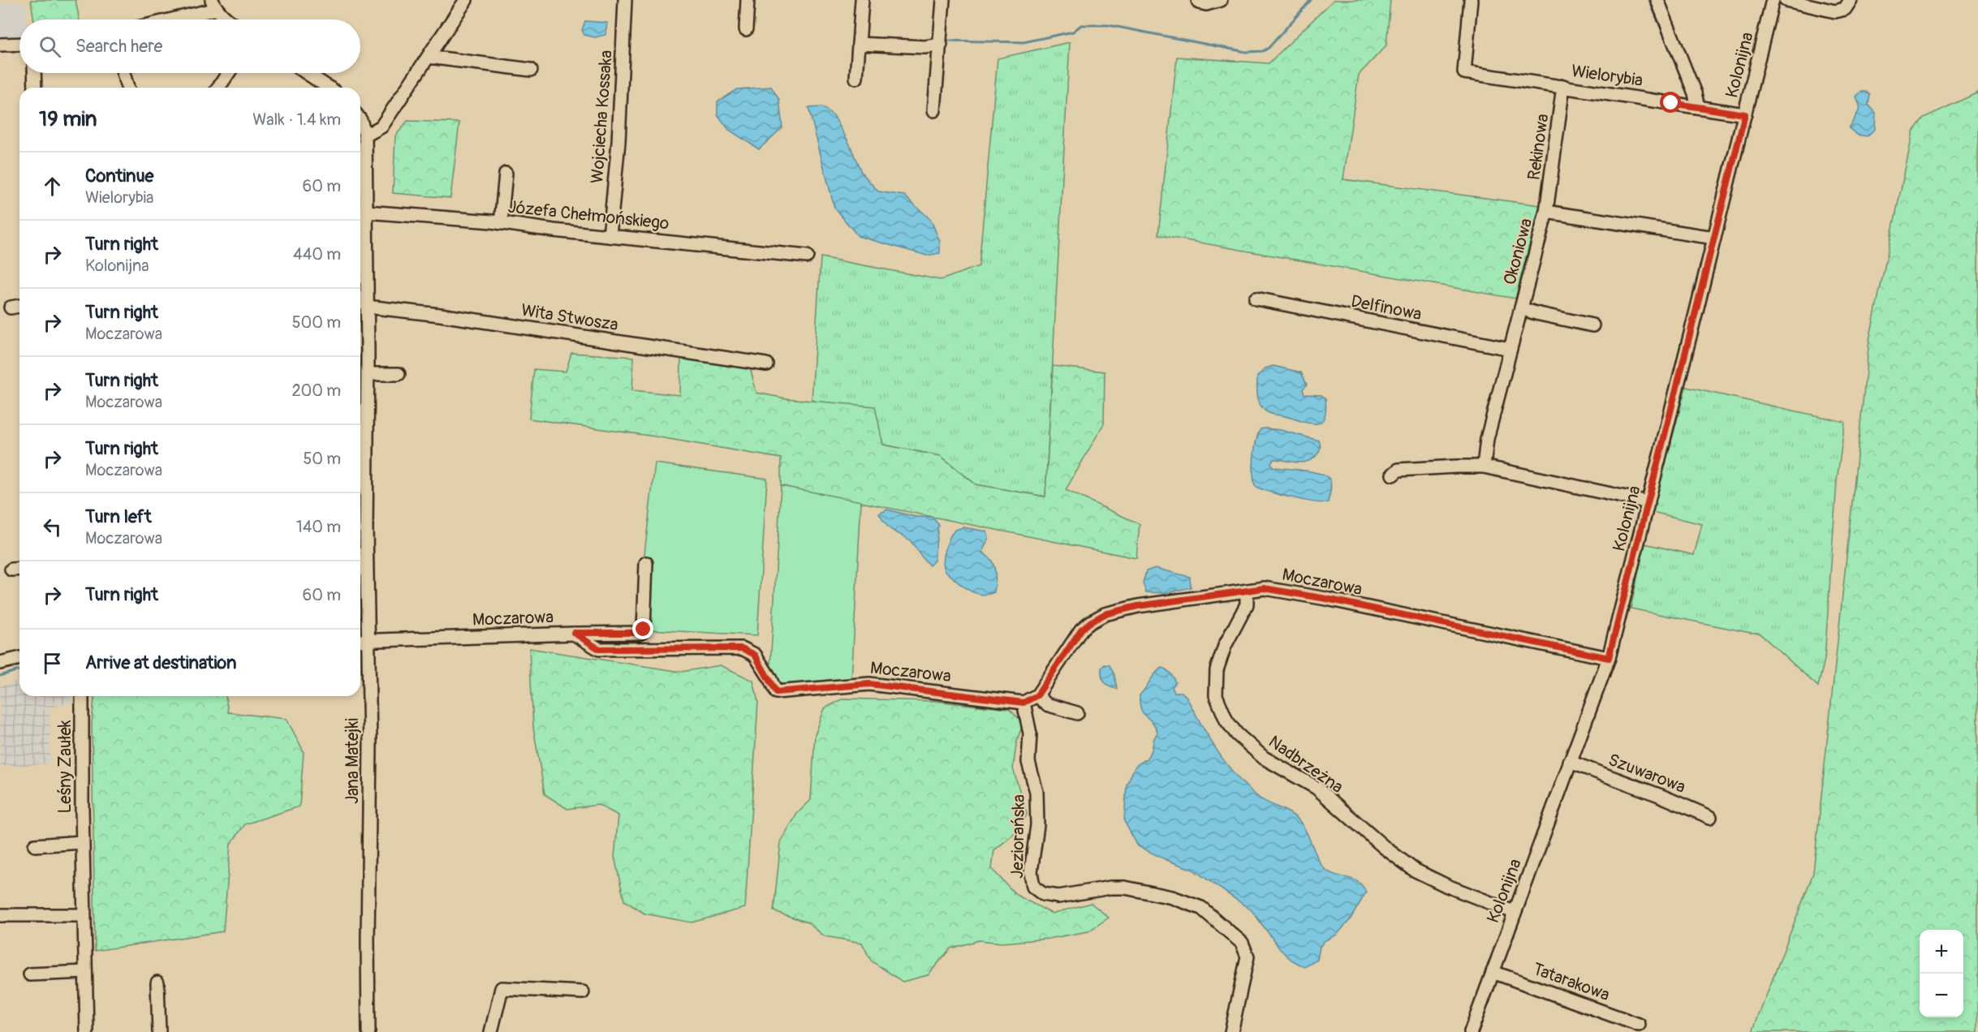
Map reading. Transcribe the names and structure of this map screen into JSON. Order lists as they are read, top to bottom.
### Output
{
  "streets": {
    "street": [
      "Kolonijna",
      "Wielorybia",
      "Wojciecha Kossaka",
      "Rekinowa",
      "Józefa Chełmońskiego",
      "Okoniowa",
      "Delfinowa",
      "Wita Stwosza",
      "Moczarowa",
      "Jana Matejki",
      "Nadbrzeżna",
      "Leśny Zaułek",
      "Szuwarowa",
      "Jeziorańska",
      "Tatarakowa"
    ]
  },
  "crossings": [
    ["Kolonijna", "Wielorybia"],
    ["Kolonijna", "Okoniowa"],
    ["Kolonijna", "Moczarowa"],
    ["Kolonijna", "Nadbrzeżna"],
    ["Kolonijna", "Szuwarowa"],
    ["Kolonijna", "Tatarakowa"],
    ["Wielorybia", "Rekinowa"],
    ["Wojciecha Kossaka", "Józefa Chełmońskiego"],
    ["Rekinowa", "Okoniowa"],
    ["Józefa Chełmońskiego", "Jana Matejki"],
    ["Okoniowa", "Delfinowa"],
    ["Wita Stwosza", "Jana Matejki"],
    ["Moczarowa", "Jana Matejki"],
    ["Moczarowa", "Nadbrzeżna"],
    ["Moczarowa", "Jeziorańska"]
  ],
  "page": {
    "search": "Search here",
    "heading": ["19 min", "Walk · 1.4 km"],
    "list": [
      ["Continue", "Wielorybia", "60 m"],
      ["Turn right", "Kolonijna", "440 m"],
      ["Turn right", "Moczarowa", "500 m"],
      ["Turn right", "Moczarowa", "200 m"],
      ["Turn right", "Moczarowa", "50 m"],
      ["Turn left", "Moczarowa", "140 m"],
      ["Turn right", "60 m"],
      "Arrive at destination"
    ],
    "map_buttons": ["+", "−"]
  }
}
